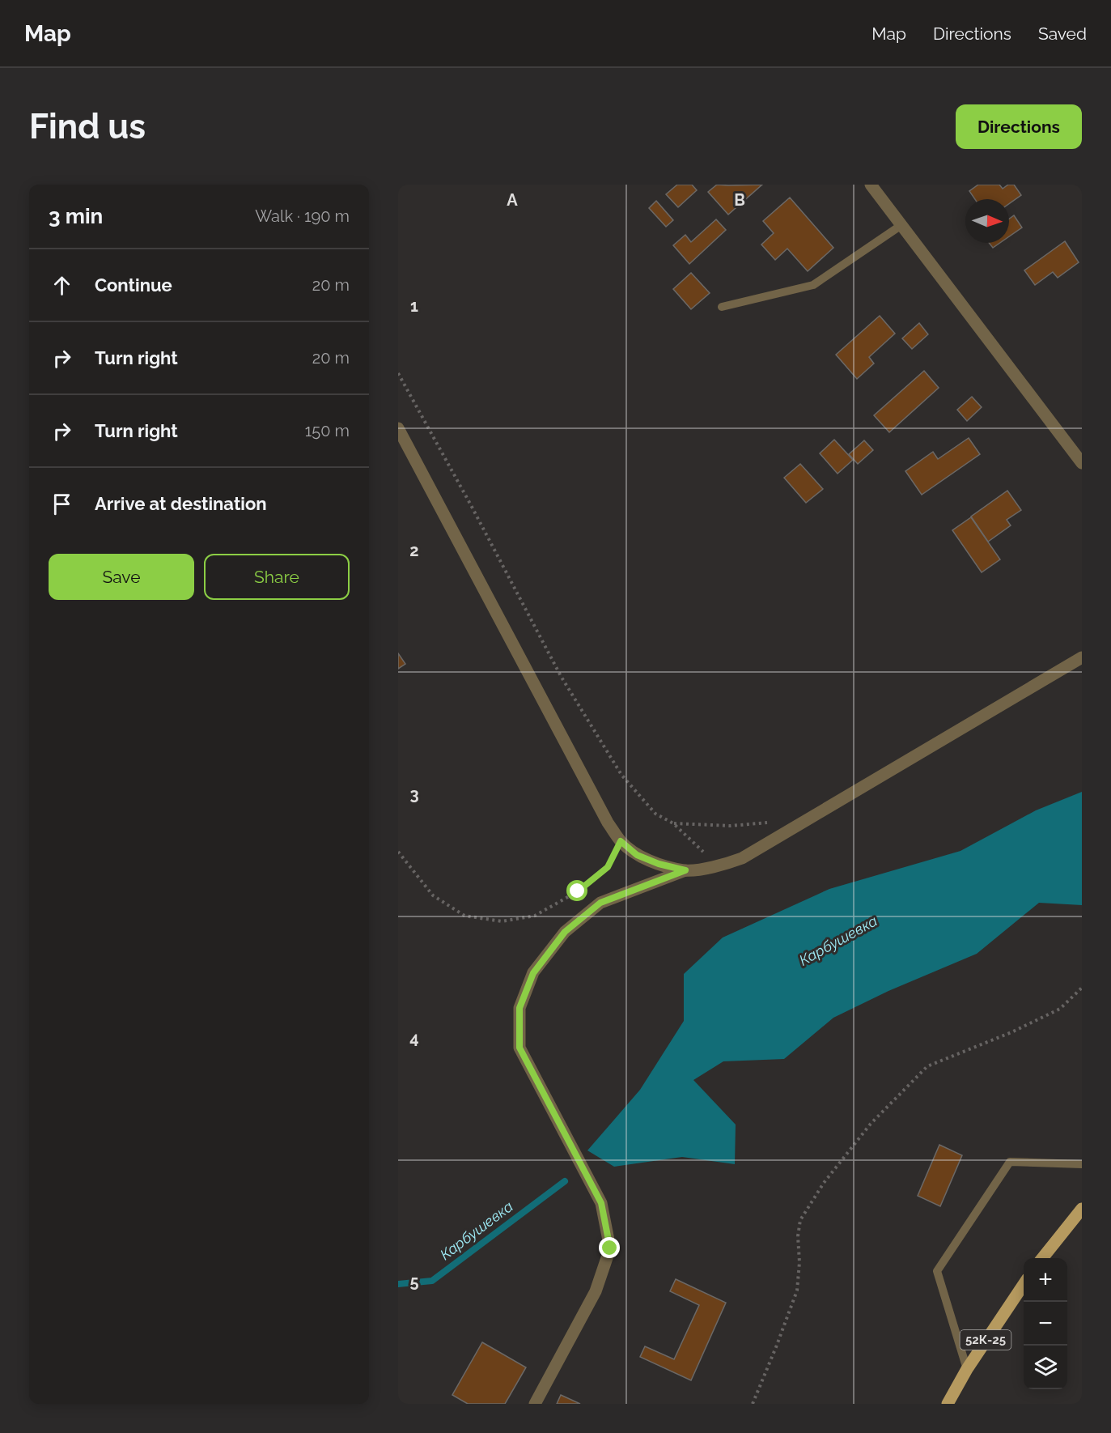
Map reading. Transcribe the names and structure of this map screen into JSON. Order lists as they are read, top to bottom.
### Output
{
  "streets": {
    "main road": ["52К-25"]
  },
  "water": ["Карбушевка"],
  "north": "right",
  "page": {
    "header": "Map",
    "nav": ["Map", "Directions", "Saved"],
    "buttons": [
      "Directions",
      ["Save", "Share"]
    ],
    "title": "Find us",
    "heading": ["3 min", "Walk · 190 m"],
    "list": [
      ["Continue", "20 m"],
      ["Turn right", "20 m"],
      ["Turn right", "150 m"],
      "Arrive at destination"
    ],
    "map_buttons": ["+", "−"]
  },
  "grid": {
    "columns": ["A", "B"],
    "rows": [
      "1",
      "2",
      "3",
      "4",
      "5"
    ]
  }
}
